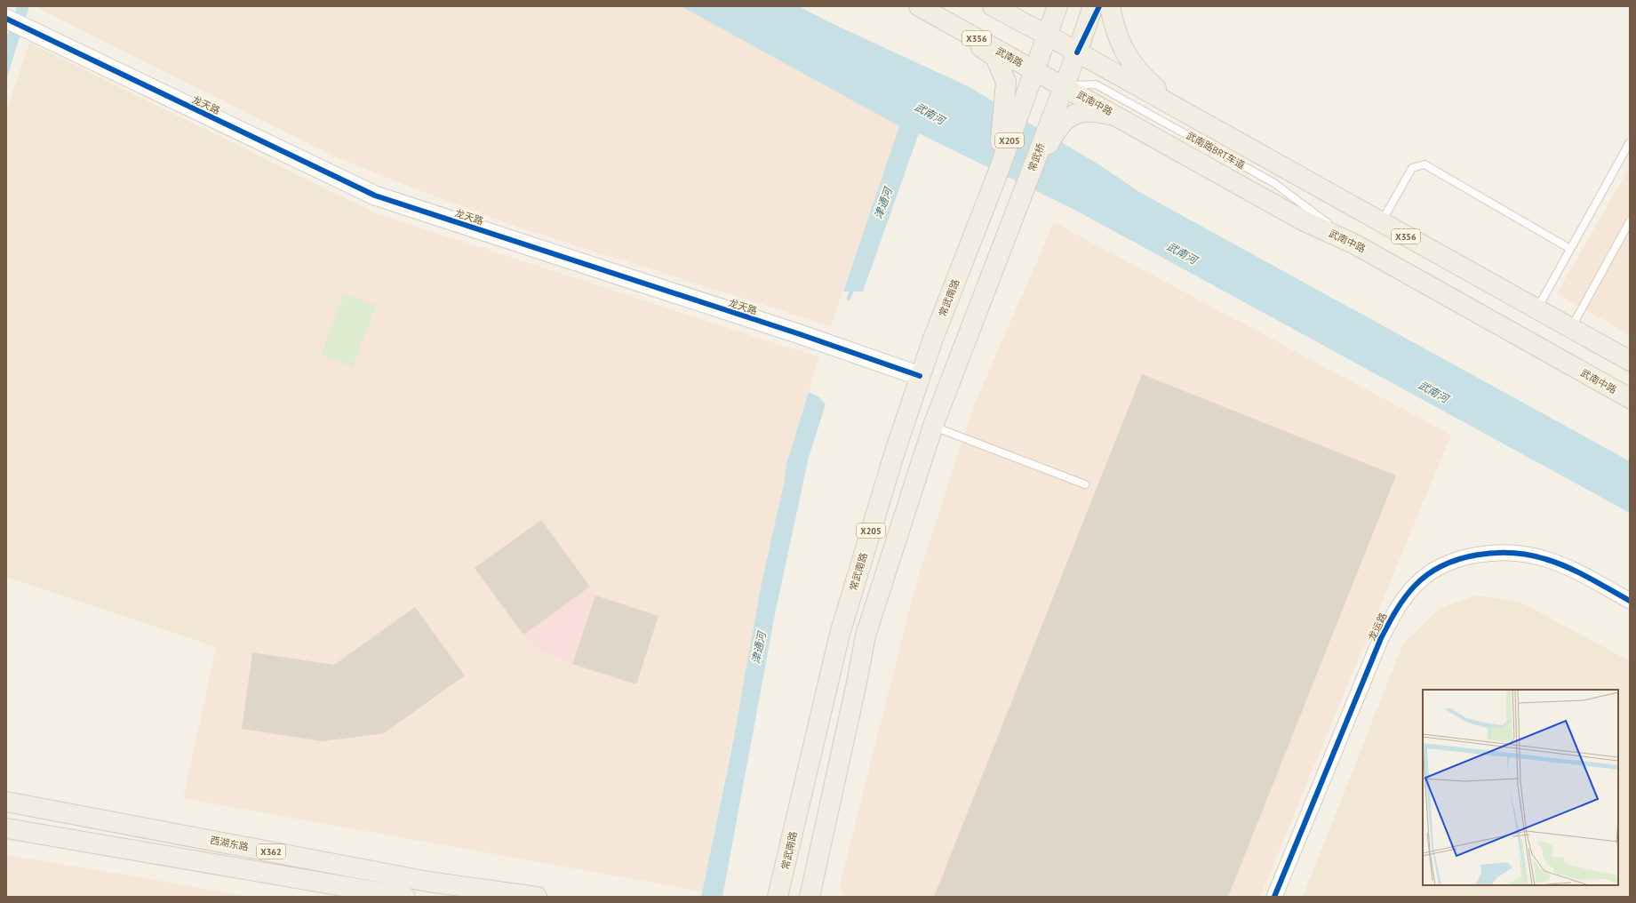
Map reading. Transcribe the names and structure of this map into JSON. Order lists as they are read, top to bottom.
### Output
{
  "streets": {
    "main road": [
      "X356",
      "武南路",
      "武南中路",
      "X205",
      "常武桥",
      "常武南路",
      "西湖东路",
      "X362"
    ],
    "street": ["龙天路", "龙运路"],
    "lane": ["武南路BRT车道"]
  },
  "crossings": [
    ["X356", "X205"],
    ["武南路", "武南中路"],
    ["武南路", "X205"],
    ["武南路", "武南路BRT车道"],
    ["武南中路", "X205"],
    ["武南中路", "武南路BRT车道"],
    ["龙天路", "常武南路"],
    ["X205", "武南路BRT车道"],
    ["X205", "常武桥"],
    ["X205", "常武南路"]
  ],
  "water": ["武南河", "津通河"]
}
